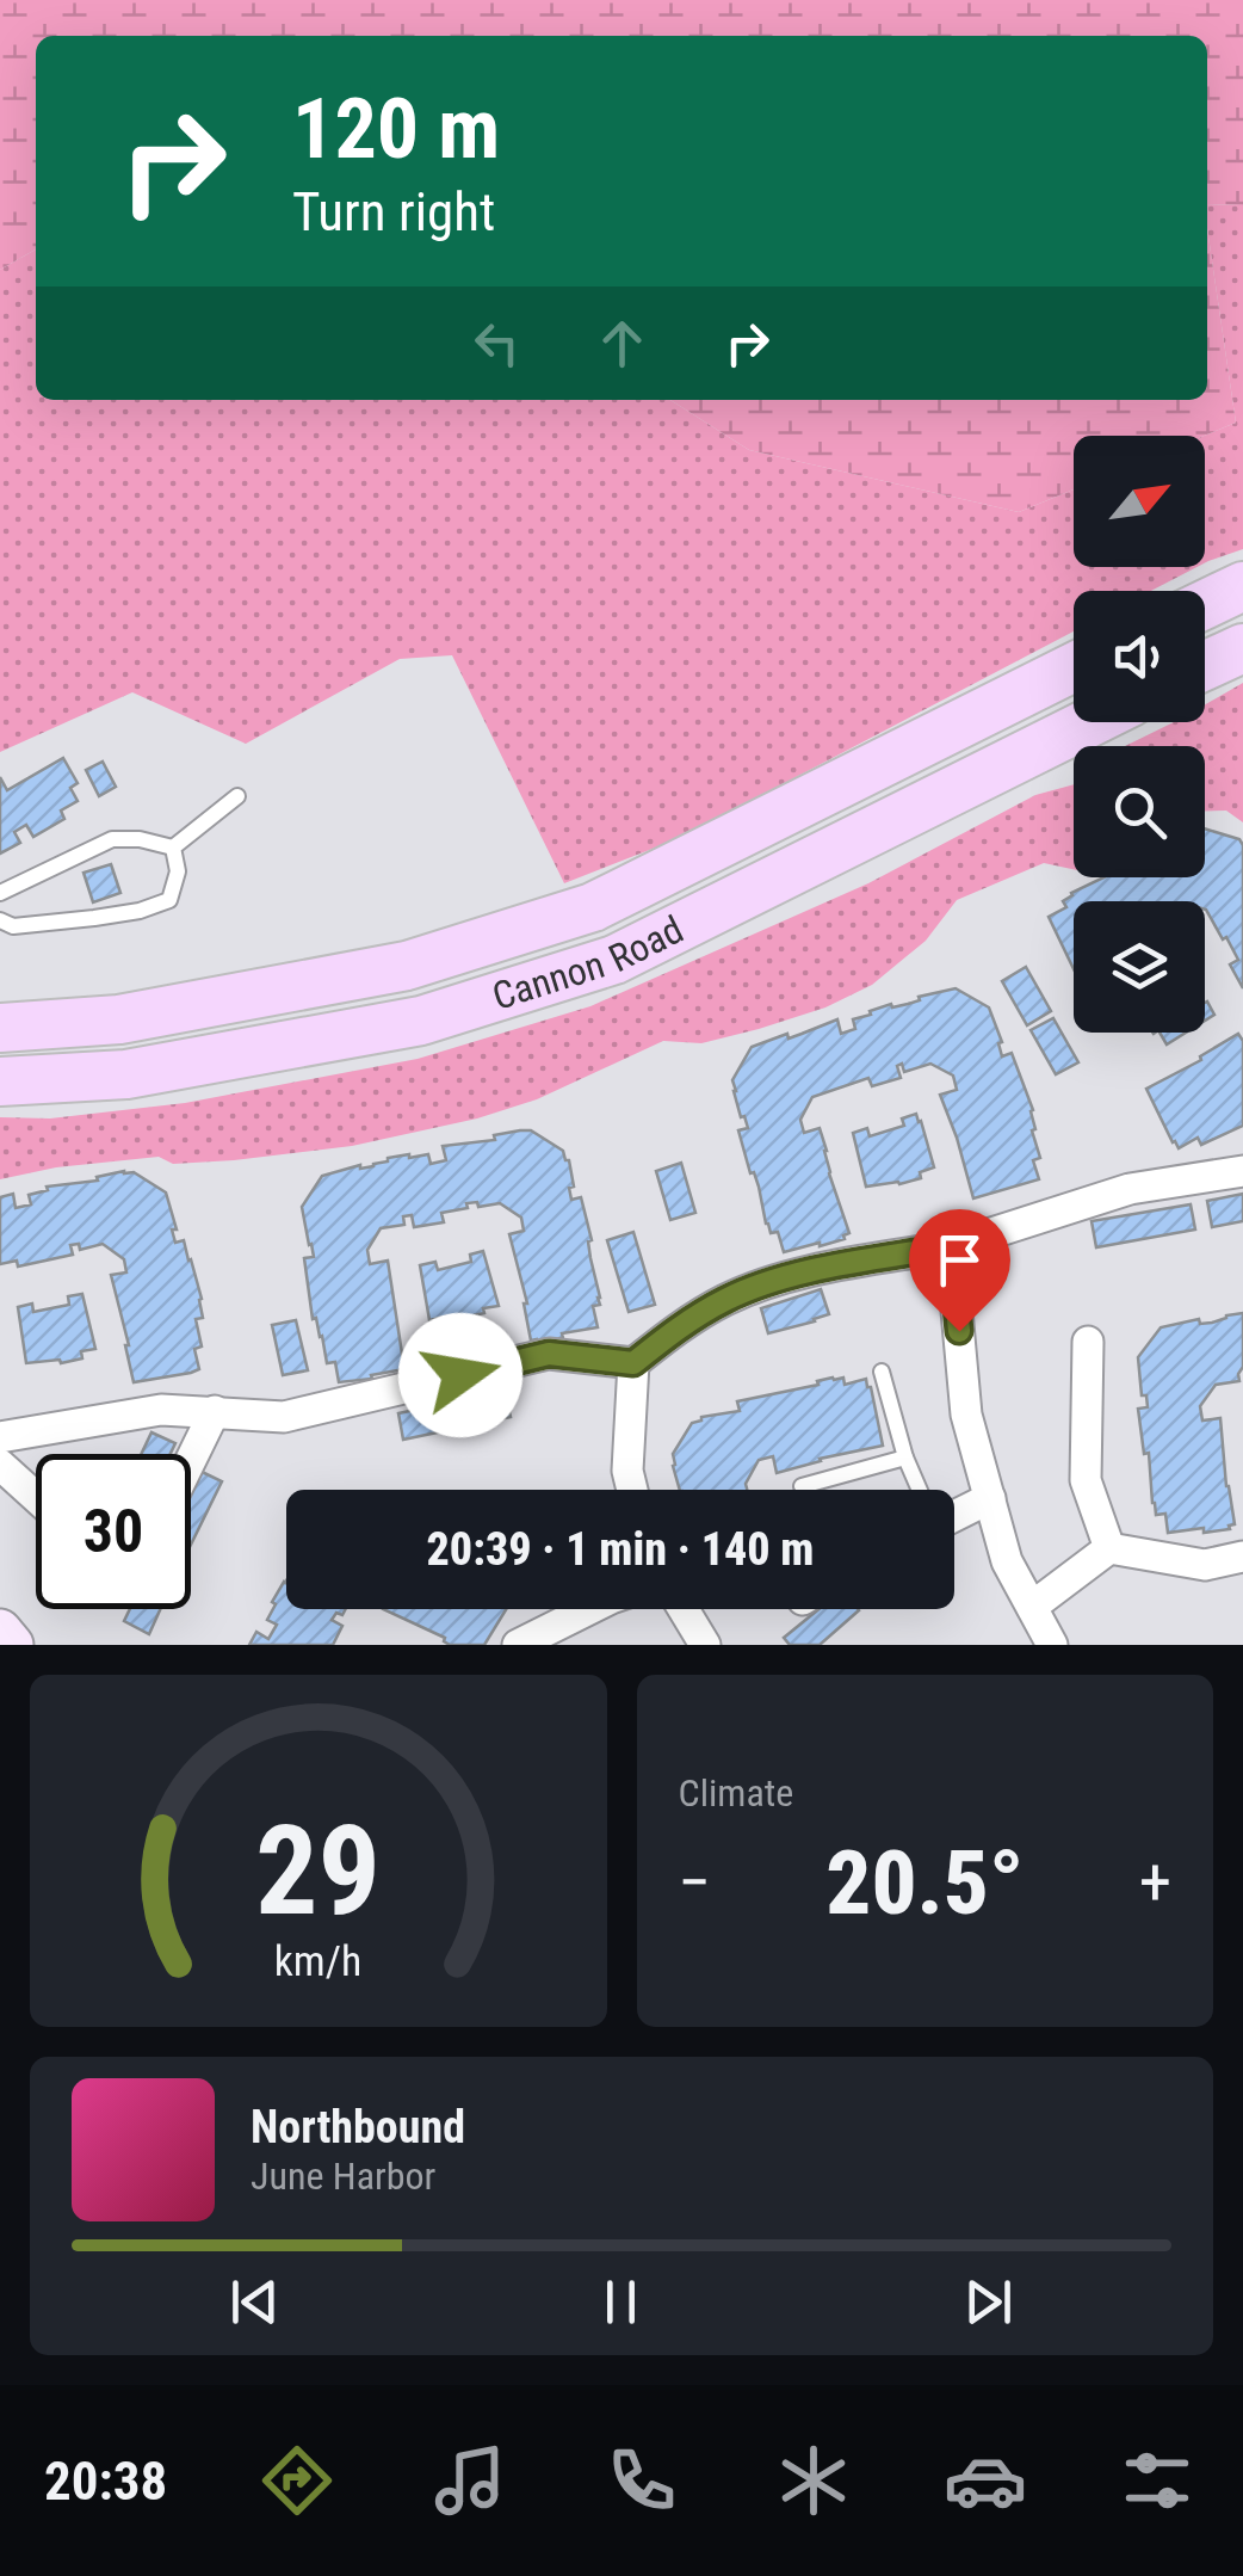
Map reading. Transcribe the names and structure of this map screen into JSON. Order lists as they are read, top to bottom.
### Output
{
  "streets": {
    "main road": ["Cannon Road"]
  },
  "north": "top right",
  "page": {
    "turn": ["120 m", "Turn right"],
    "limit": "30",
    "trip": "20:39 · 1 min · 140 m",
    "tile": "Climate",
    "heat": ["−", "20.5°", "+"],
    "song": ["Northbound", "June Harbor"],
    "tabs": "20:38",
    "gauge": ["29", "km/h"]
  }
}
